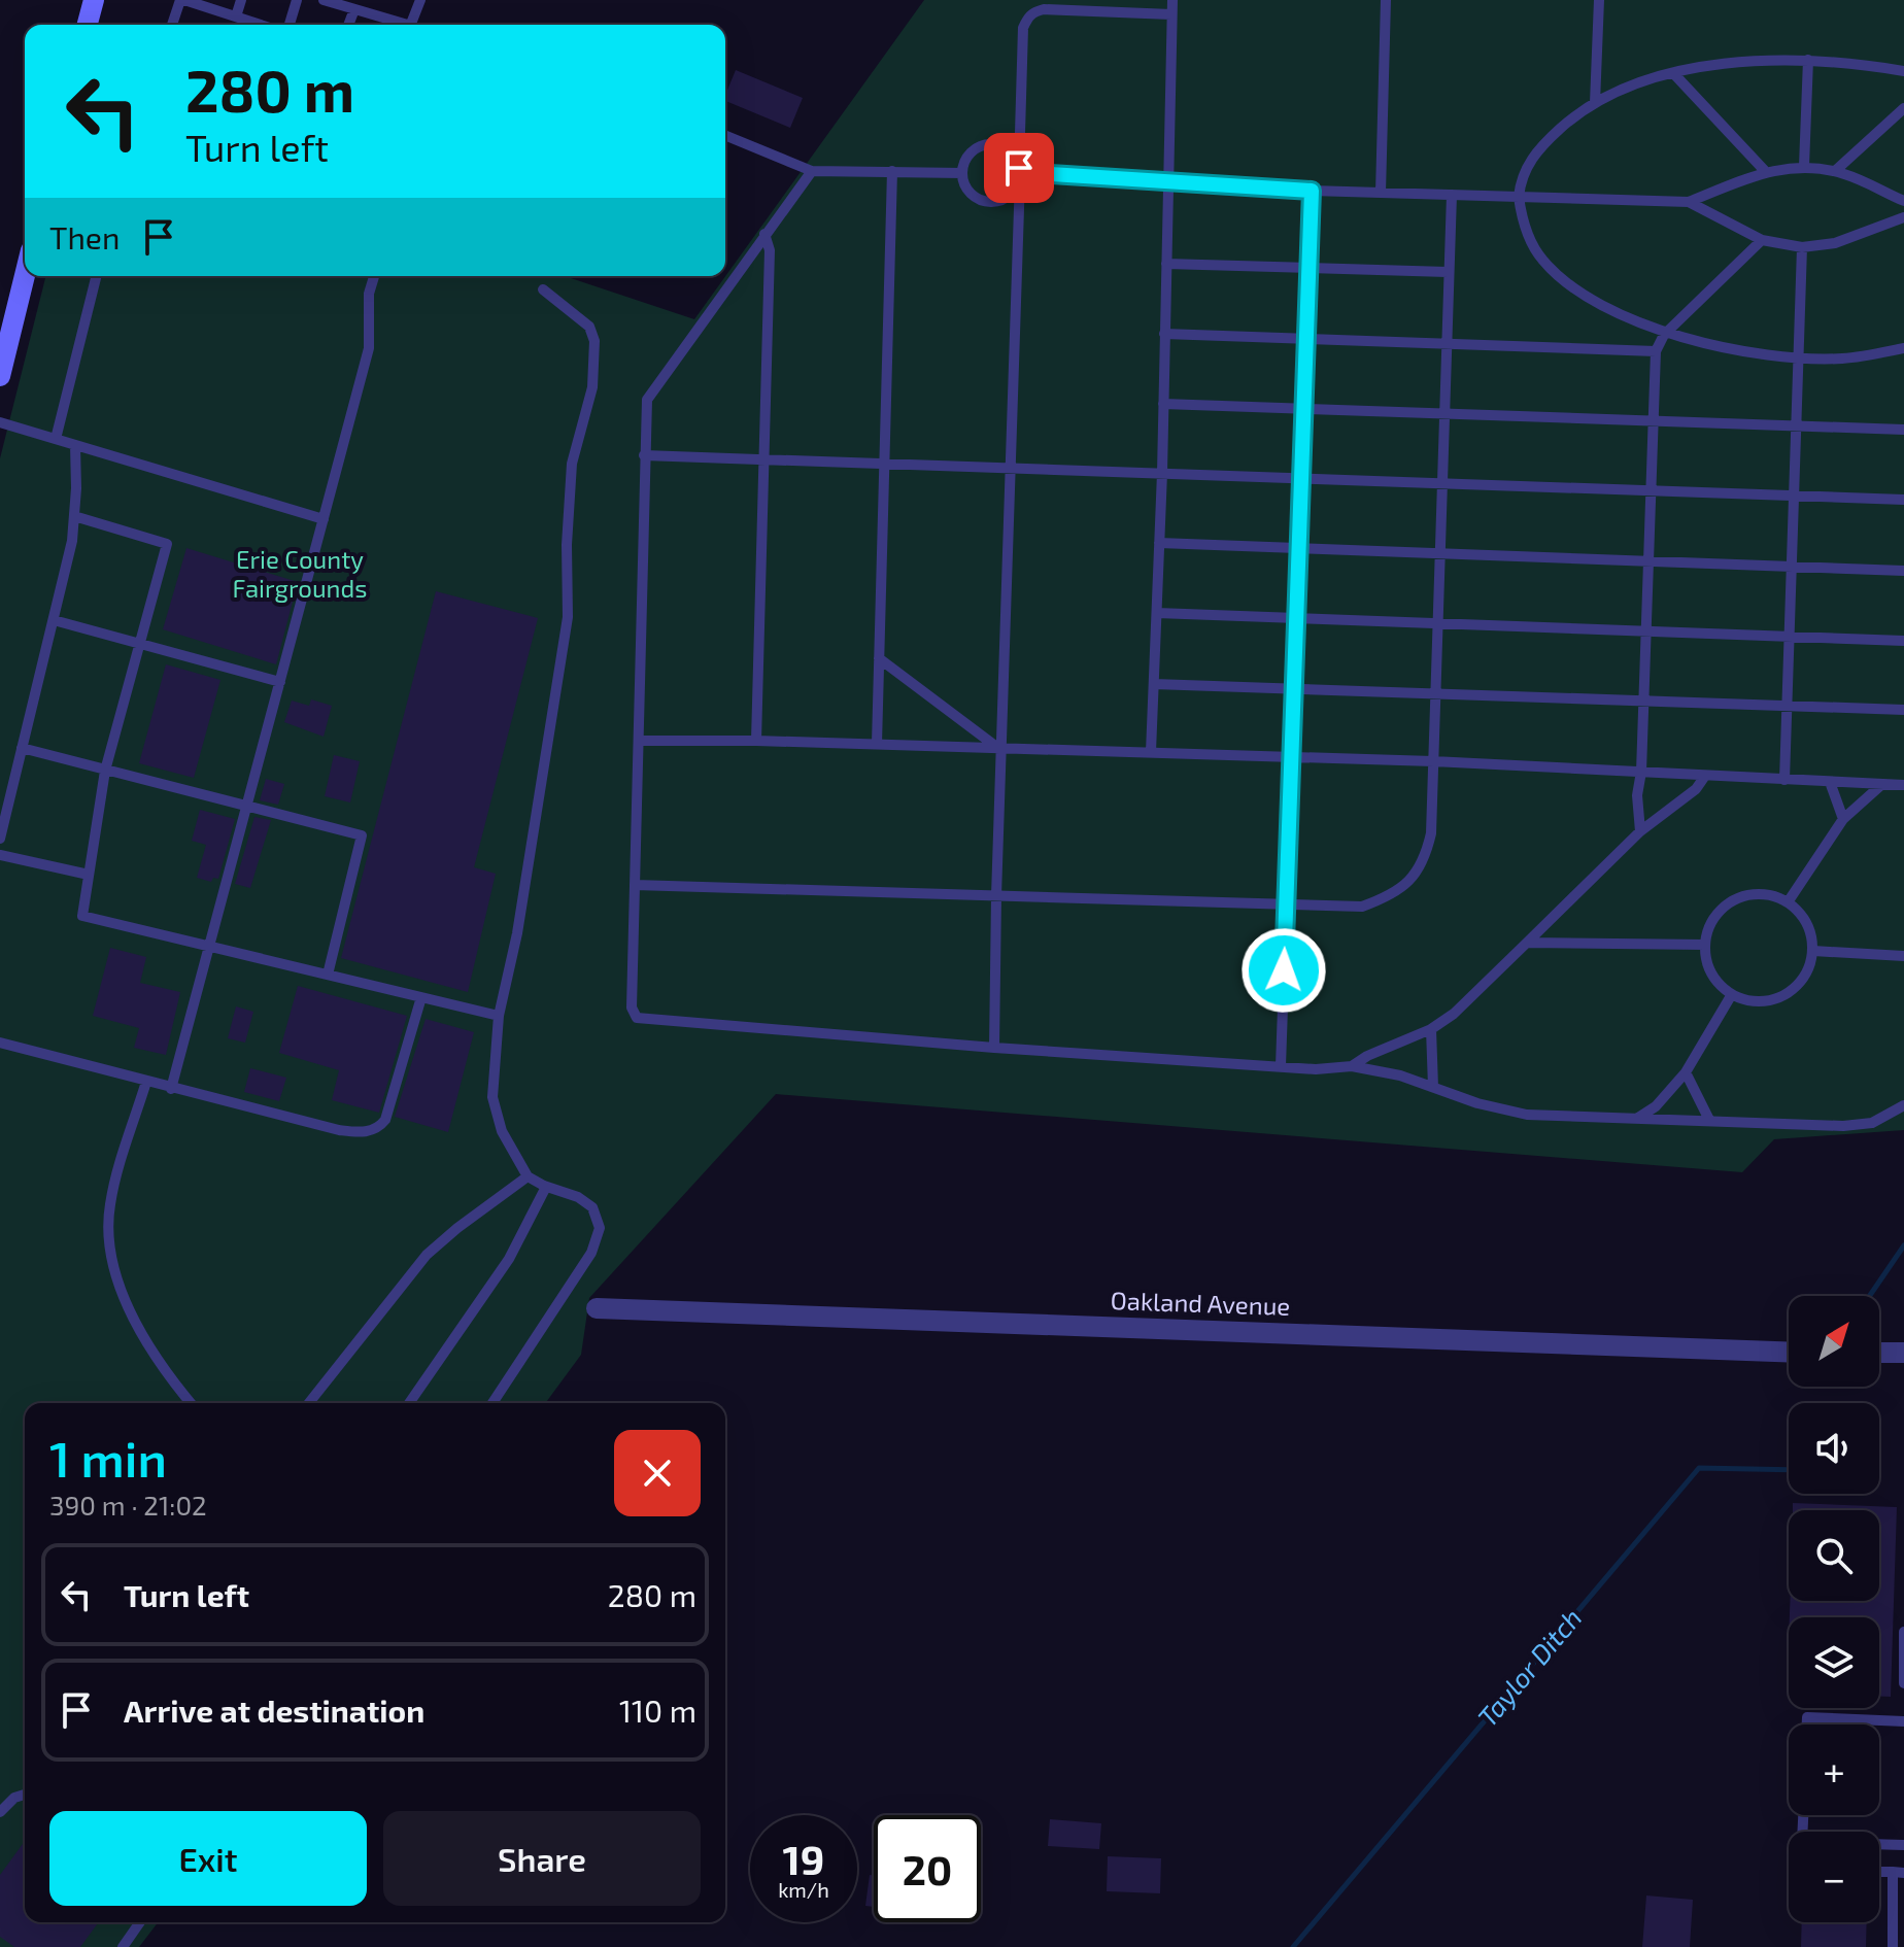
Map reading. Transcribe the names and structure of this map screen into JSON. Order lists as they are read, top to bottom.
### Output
{
  "streets": {
    "street": ["Oakland Avenue"]
  },
  "water": ["Taylor Ditch"],
  "parks": ["Erie County Fairgrounds"],
  "north": "top right",
  "page": {
    "turn": ["280 m", "Turn left"],
    "then": "Then",
    "map_buttons": ["+", "−"],
    "heading": ["1 min", "390 m · 21:02"],
    "list": [
      {
        "name": "Turn left",
        "value": "280 m"
      },
      {
        "name": "Arrive at destination",
        "value": "110 m"
      }
    ],
    "buttons": ["Exit", "Share"],
    "speed": "19 km/h",
    "limit": "20"
  }
}
